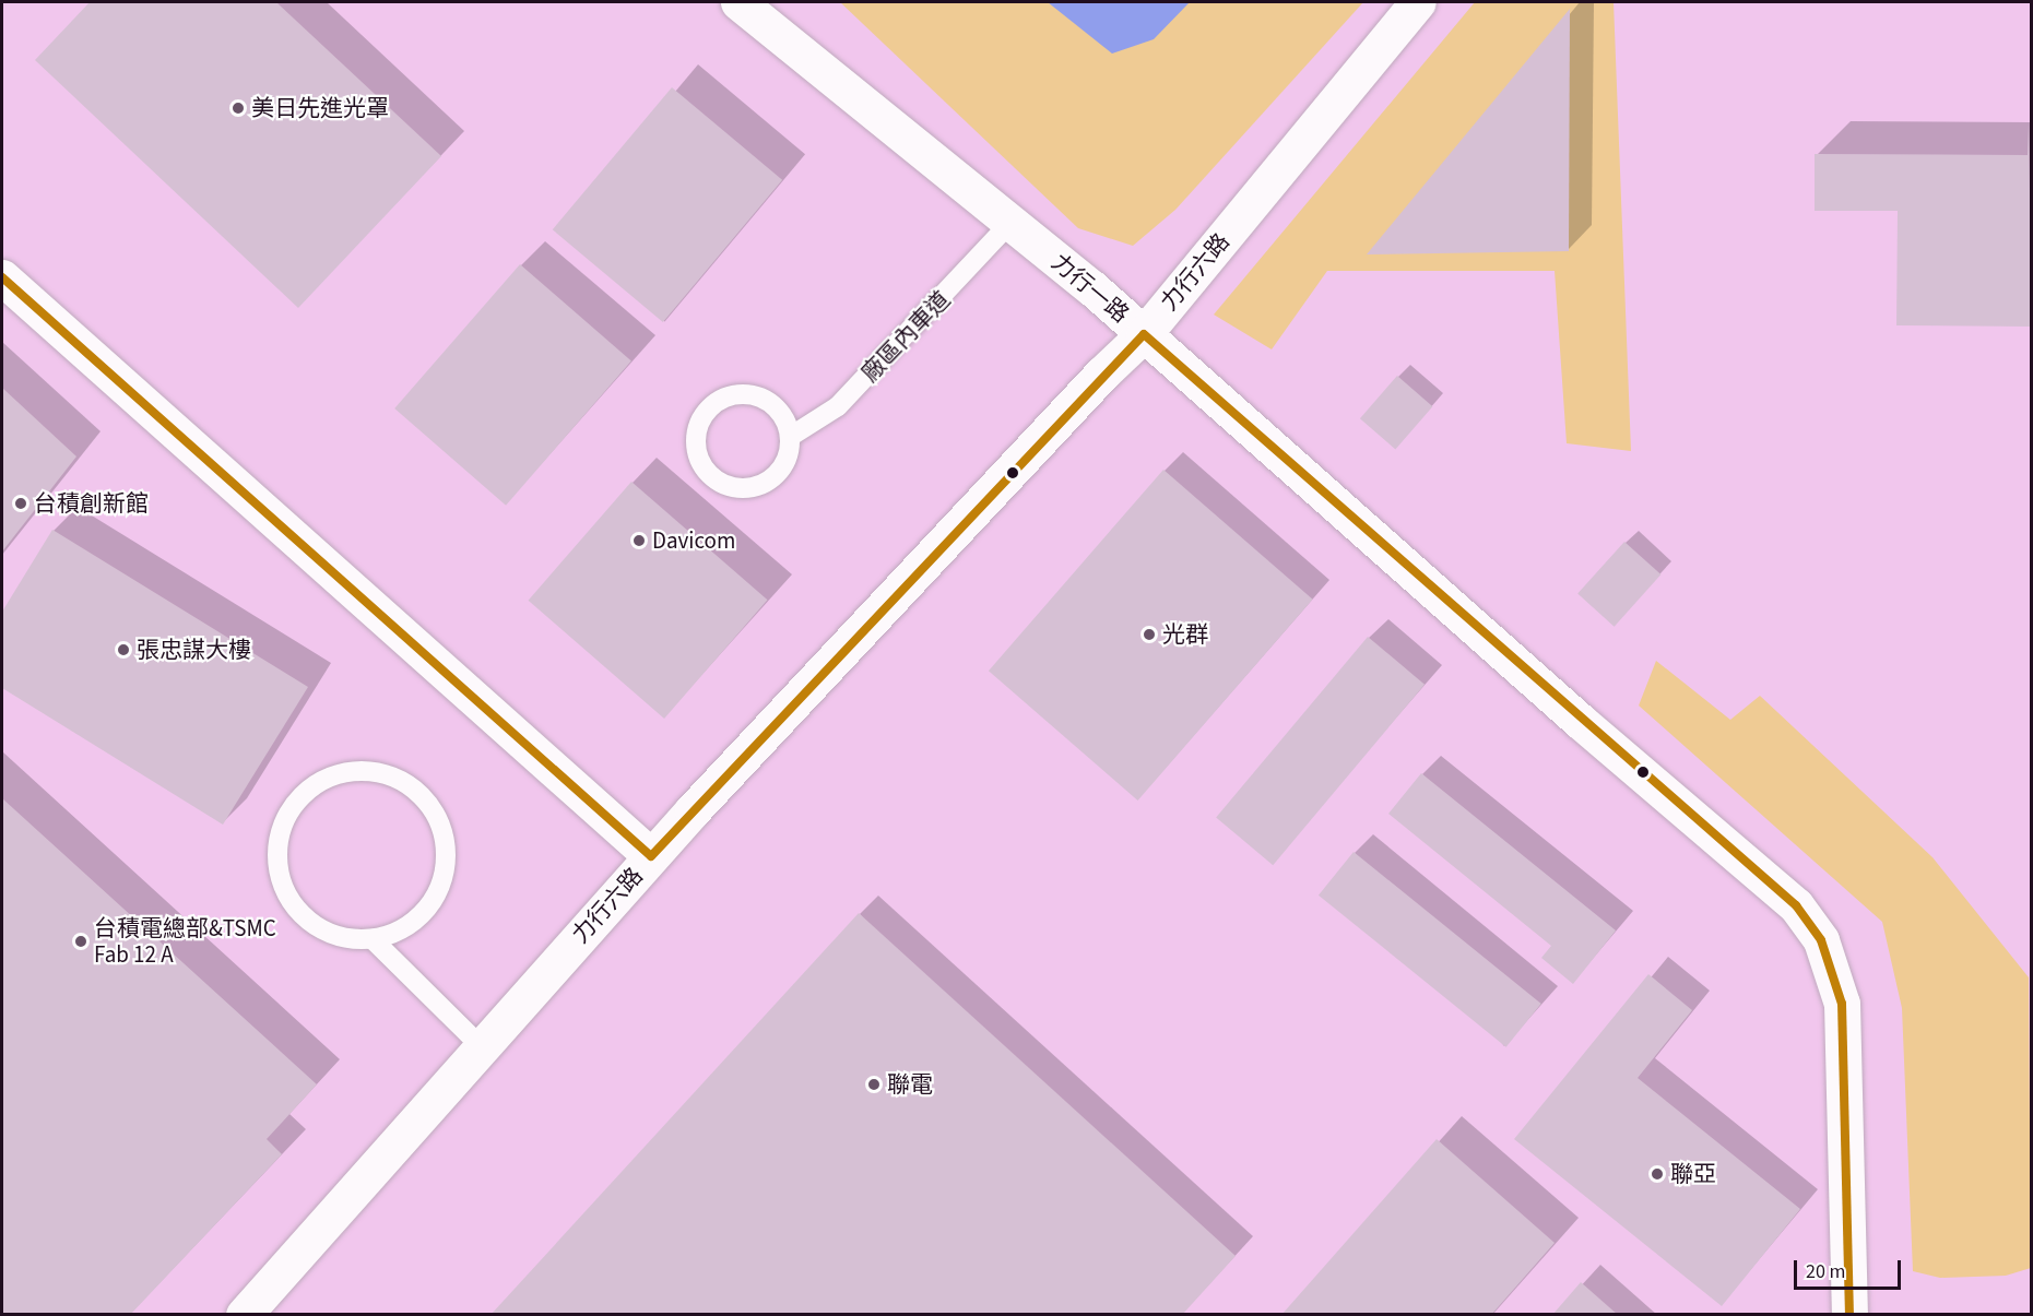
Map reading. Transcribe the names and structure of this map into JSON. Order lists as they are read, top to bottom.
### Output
{
  "streets": {
    "street": ["力行六路", "力行一路"],
    "lane": ["廠區內車道"]
  },
  "crossings": [
    ["力行六路", "力行一路"],
    ["力行一路", "廠區內車道"]
  ],
  "places": [
    "美日先進光罩",
    "台積創新館",
    "Davicom",
    "光群",
    "張忠謀大樓",
    "台積電總部&TSMC Fab 12 A",
    "聯電",
    "聯亞"
  ],
  "scale_bar": "20 m"
}
